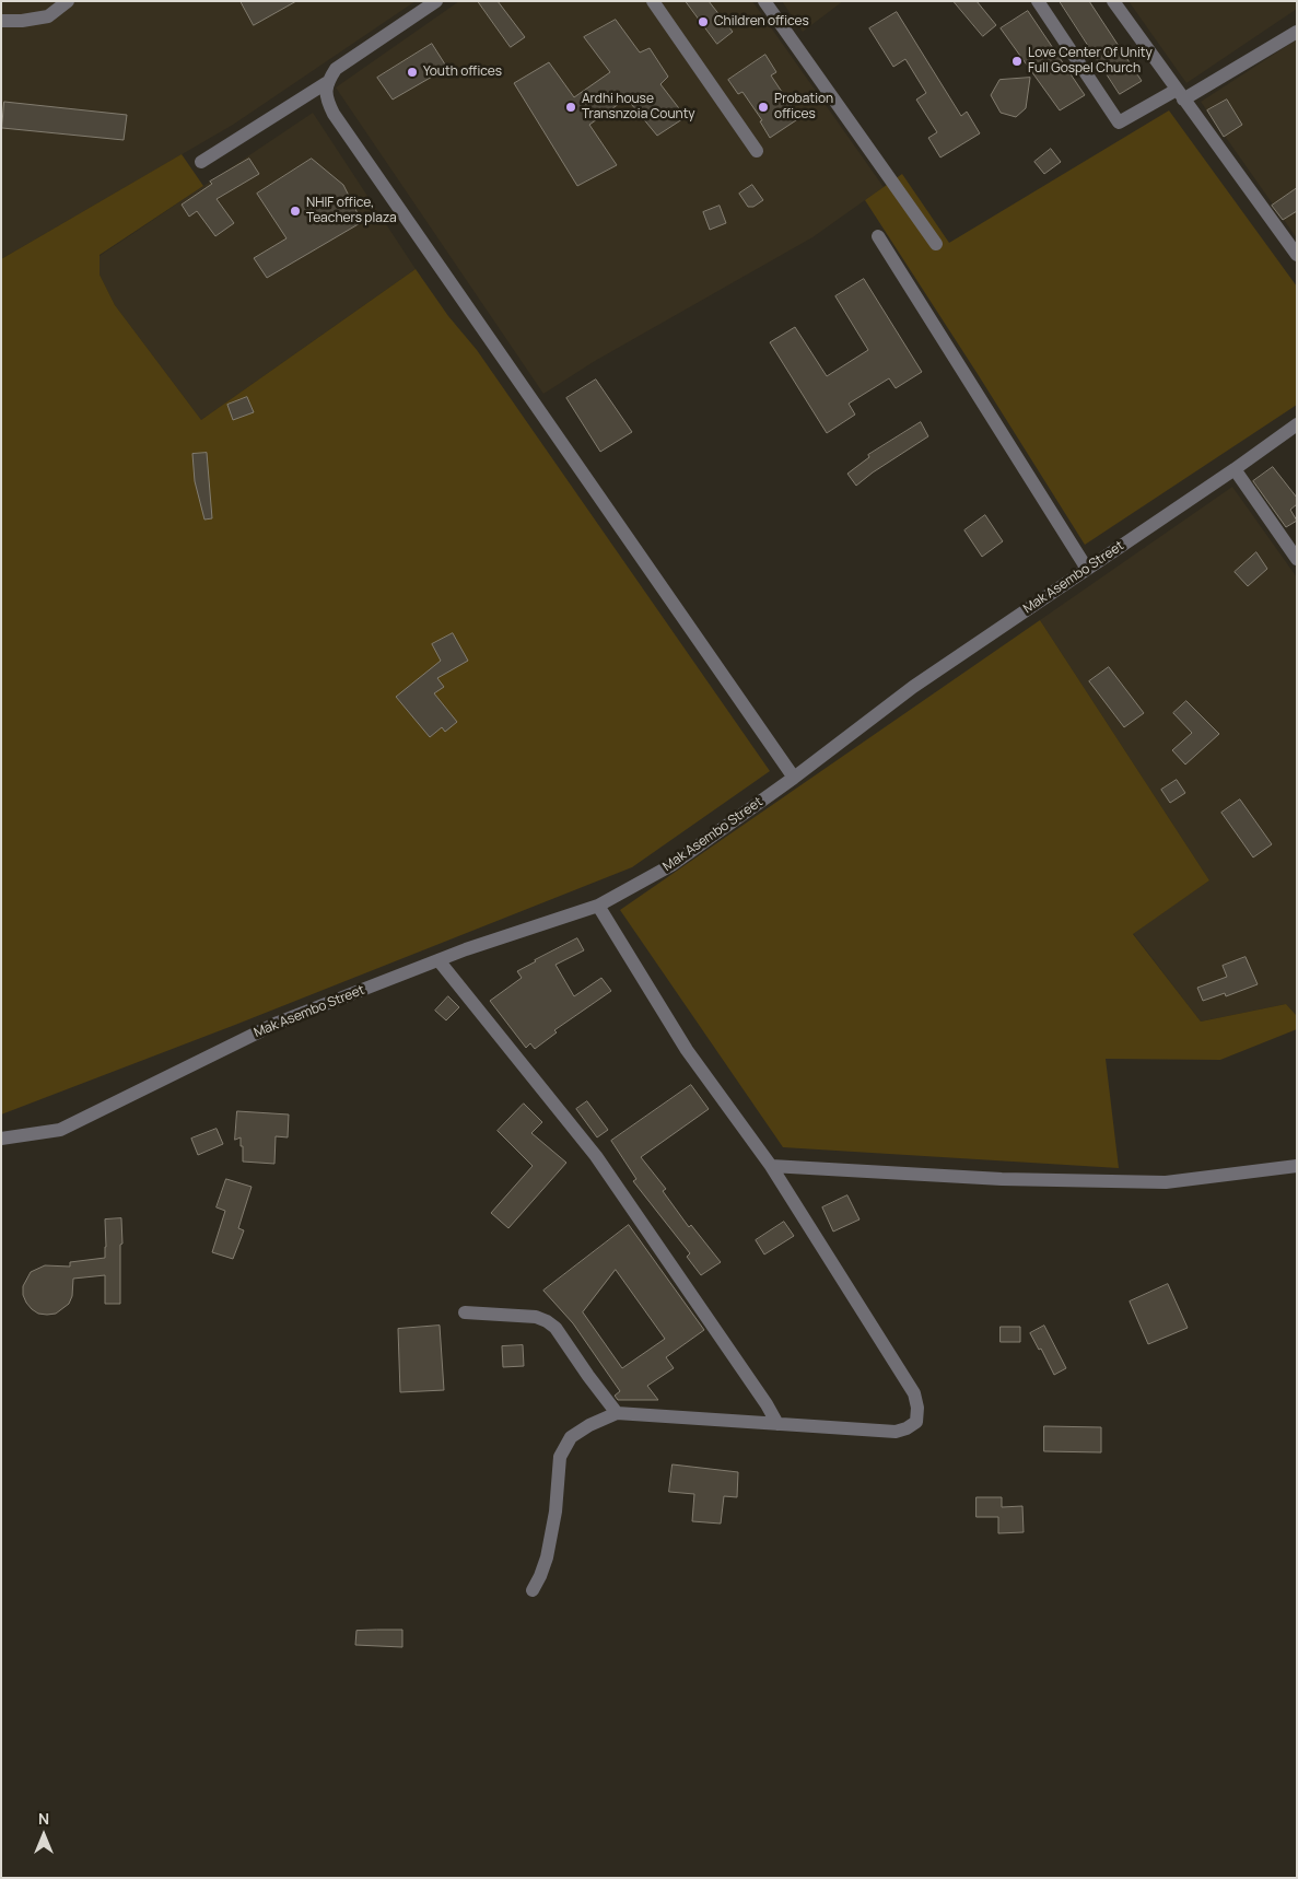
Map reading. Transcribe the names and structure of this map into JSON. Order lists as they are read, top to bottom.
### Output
{
  "streets": {
    "street": ["Mak Asembo Street"]
  },
  "places": [
    "Children offices",
    "Love Center Of Unity Full Gospel Church",
    "Youth offices",
    "Ardhi house Transnzoia County",
    "Probation offices",
    "NHIF office, Teachers plaza"
  ],
  "north": "top"
}
